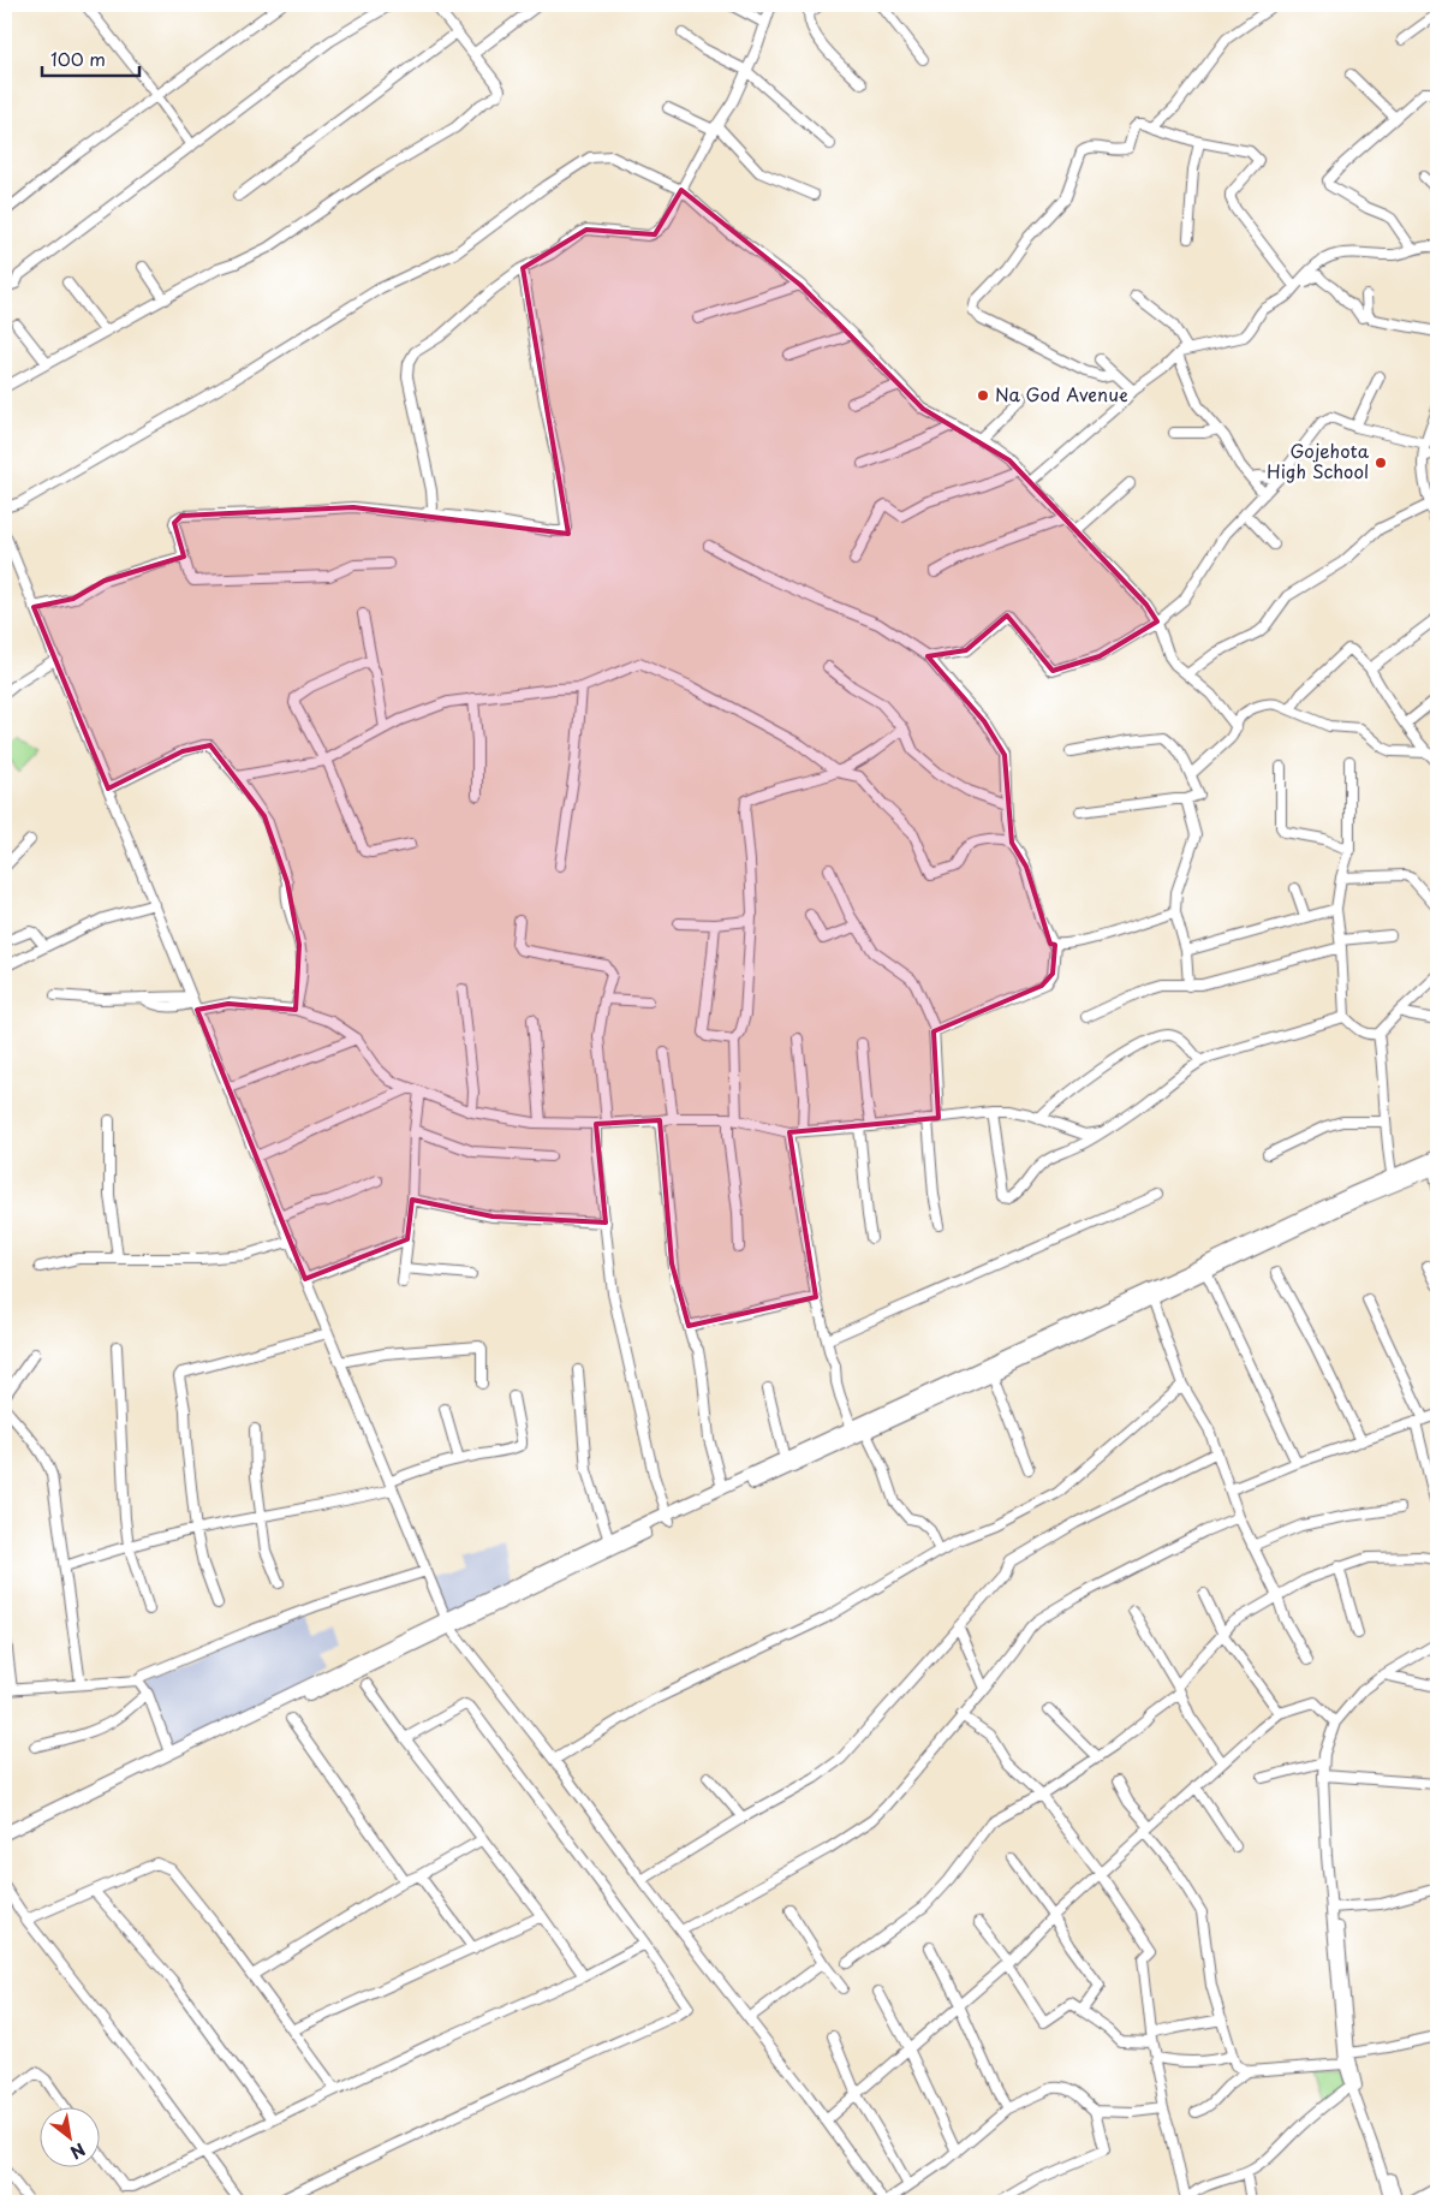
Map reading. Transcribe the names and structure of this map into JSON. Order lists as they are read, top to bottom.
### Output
{
  "places": ["Na God Avenue", "Gojehota High School"],
  "scale_bar": "100 m",
  "north": "bottom right"
}
